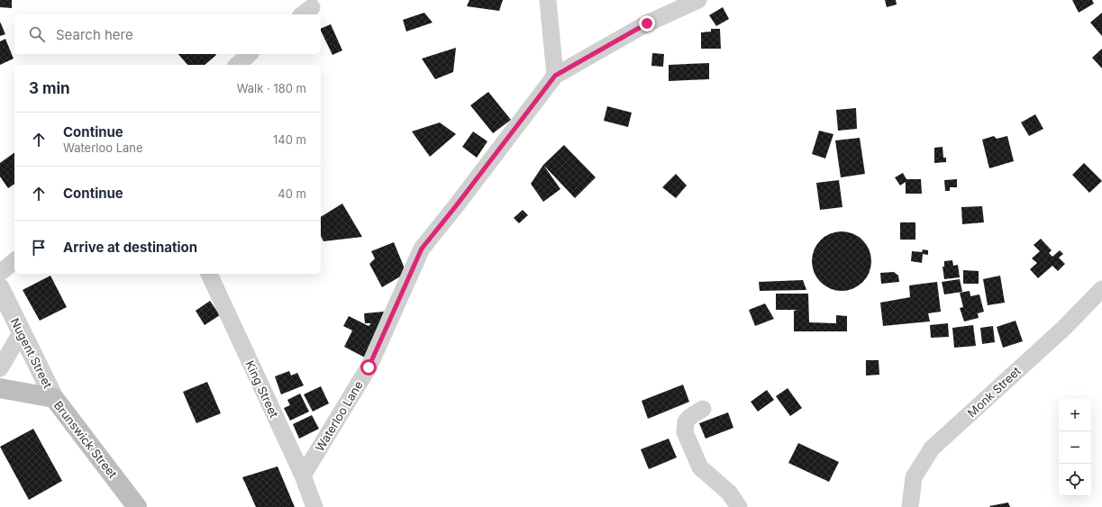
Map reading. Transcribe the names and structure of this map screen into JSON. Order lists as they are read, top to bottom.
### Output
{
  "streets": {
    "main road": ["Brunswick Street"],
    "street": [
      "Nugent Street",
      "King Street",
      "Monk Street",
      "Waterloo Lane"
    ]
  },
  "crossings": [
    ["Nugent Street", "Brunswick Street"],
    ["King Street", "Waterloo Lane"]
  ],
  "page": {
    "search": "Search here",
    "heading": ["3 min", "Walk · 180 m"],
    "list": [
      ["Continue", "Waterloo Lane", "140 m"],
      ["Continue", "40 m"],
      "Arrive at destination"
    ],
    "map_buttons": ["+", "−"]
  }
}
